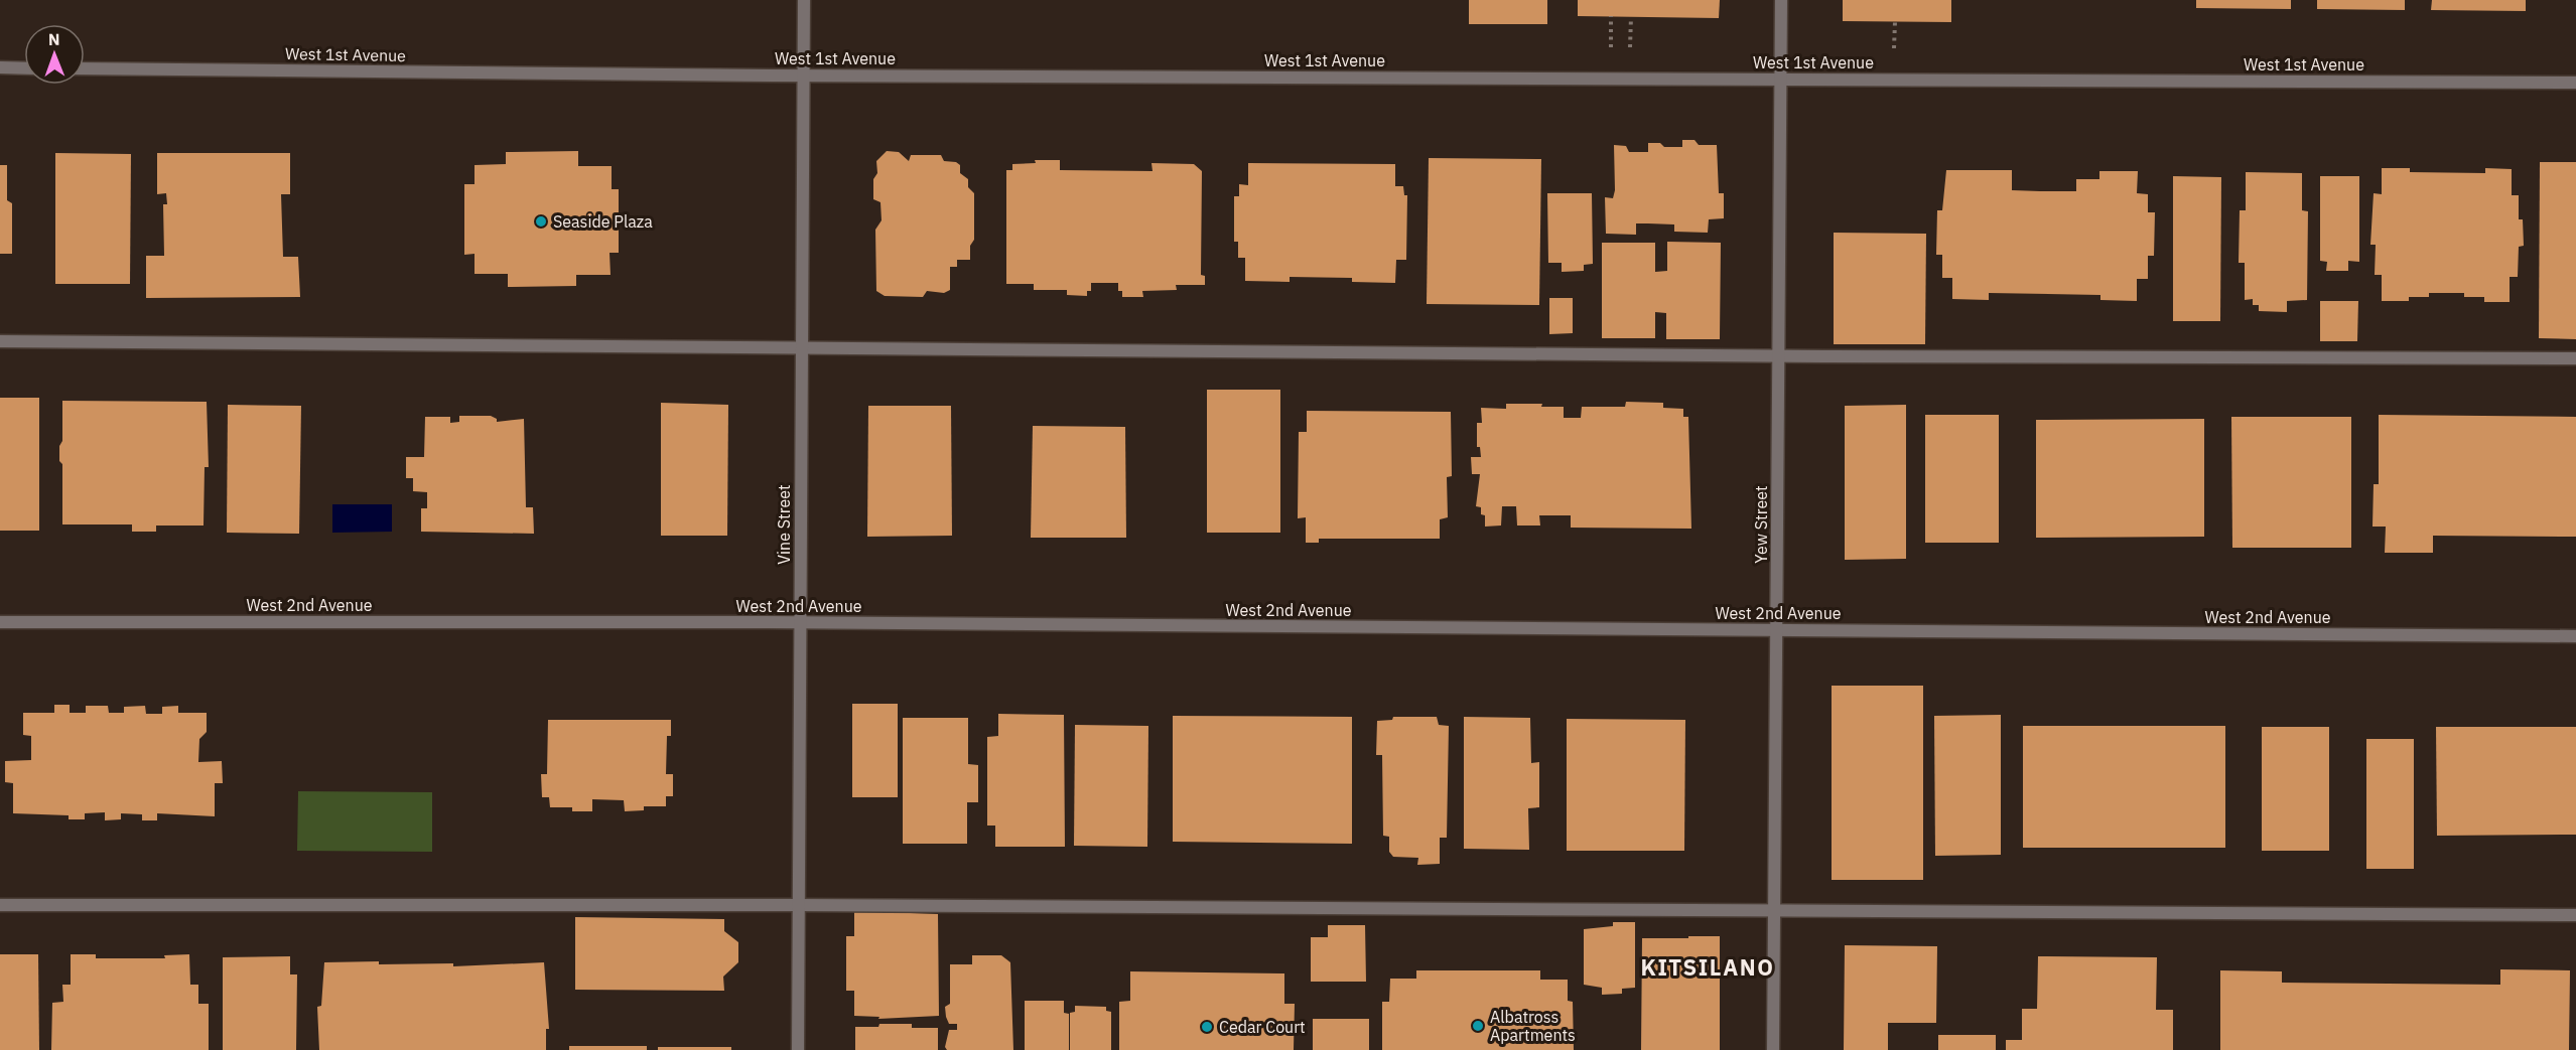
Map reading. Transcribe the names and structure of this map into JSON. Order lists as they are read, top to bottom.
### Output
{
  "streets": {
    "street": [
      "West 1st Avenue",
      "Vine Street",
      "Yew Street",
      "West 2nd Avenue"
    ]
  },
  "crossings": [
    ["West 1st Avenue", "Vine Street"],
    ["West 1st Avenue", "Yew Street"],
    ["Vine Street", "West 2nd Avenue"],
    ["Yew Street", "West 2nd Avenue"]
  ],
  "districts": ["KITSILANO"],
  "places": ["Seaside Plaza", "Albatross Apartments", "Cedar Court"],
  "north": "top"
}
